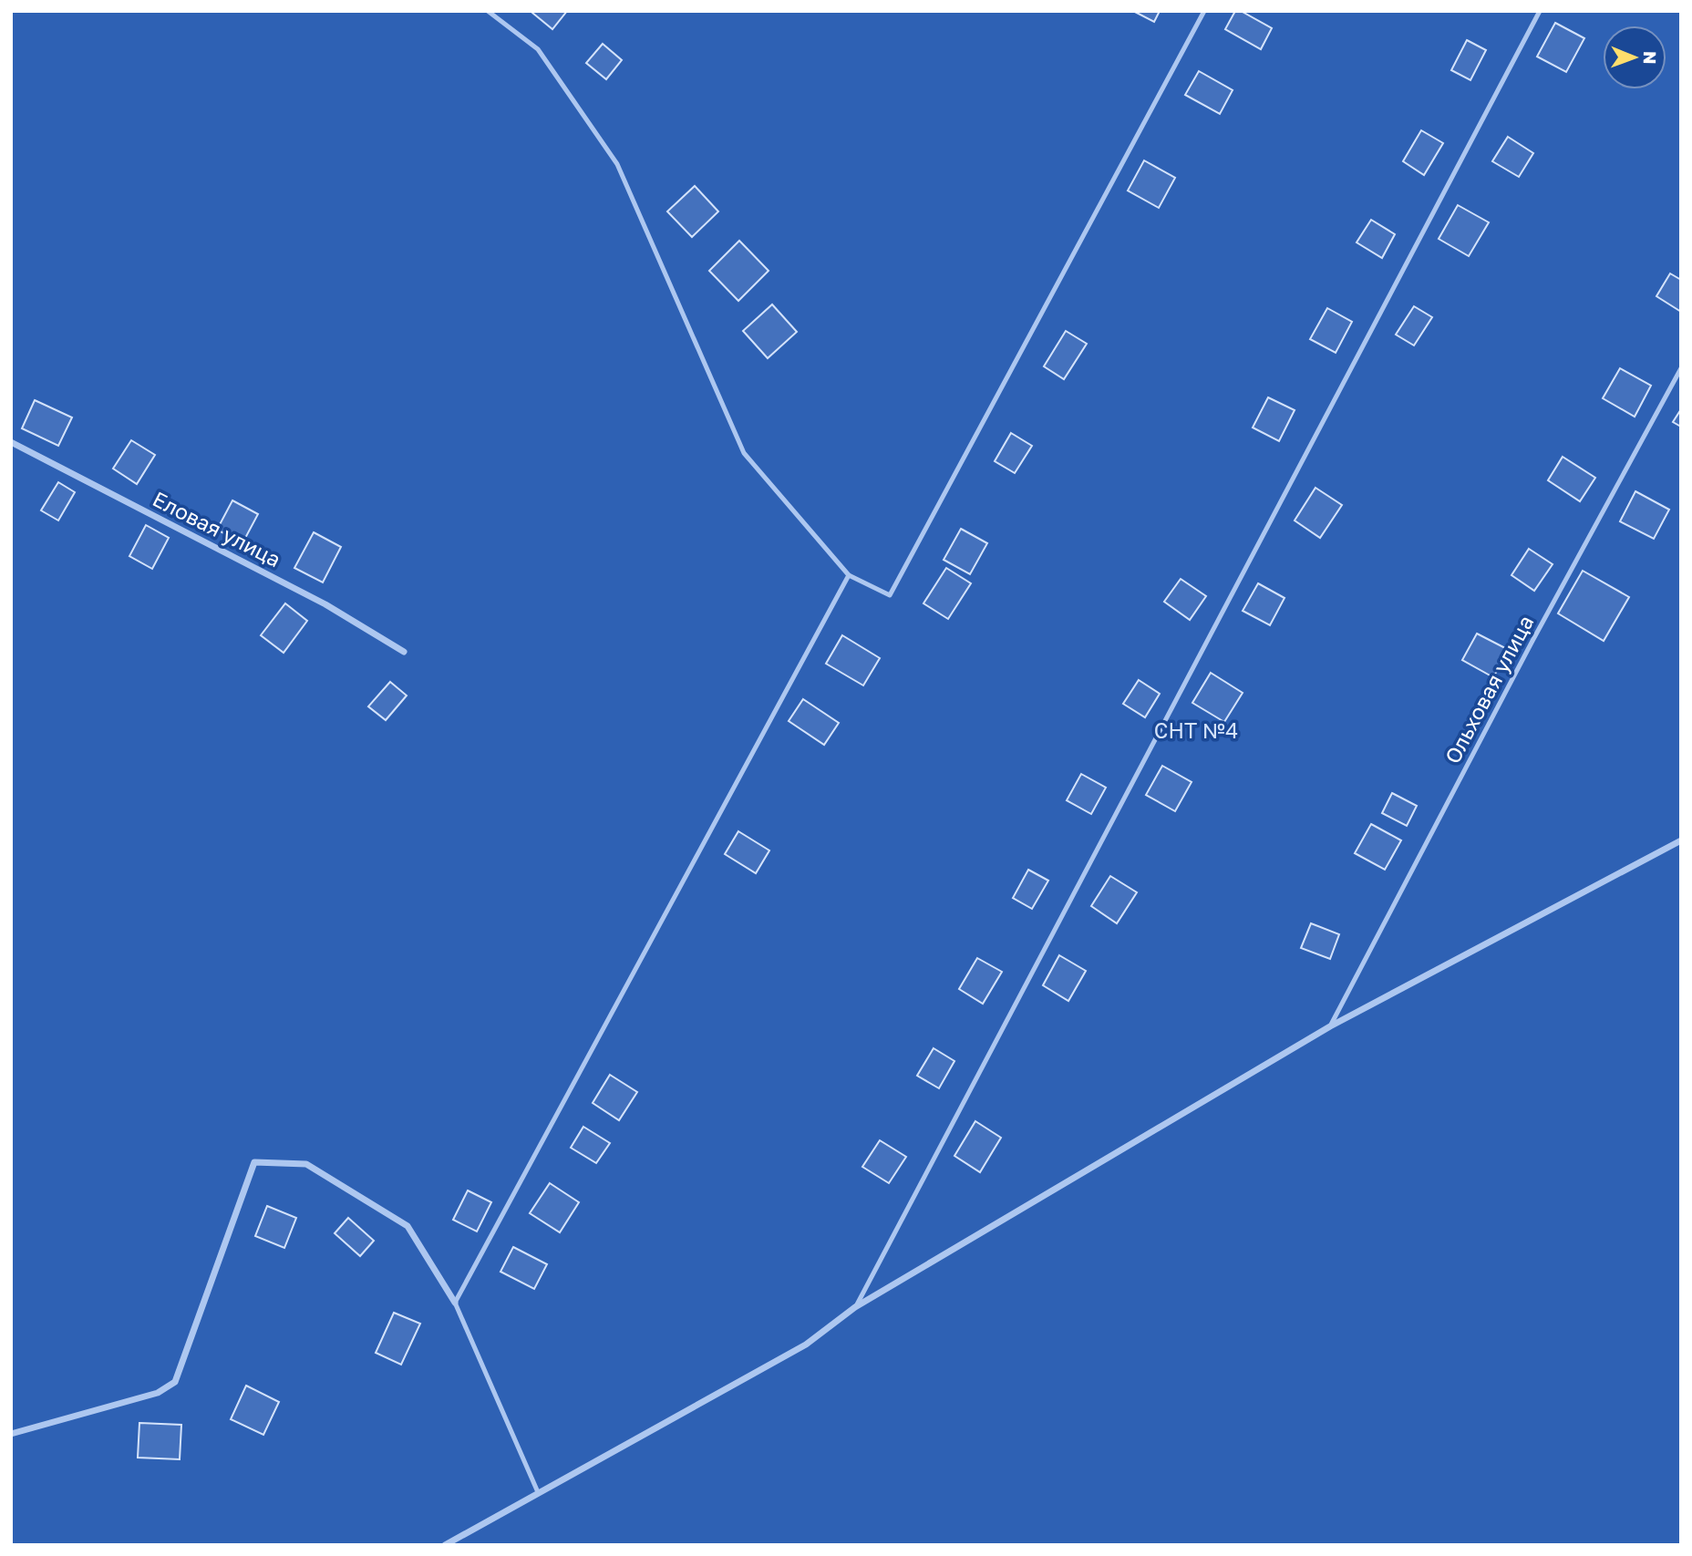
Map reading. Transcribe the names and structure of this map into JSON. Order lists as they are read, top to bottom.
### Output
{
  "streets": {
    "street": ["Еловая улица"],
    "lane": ["Ольховая улица"]
  },
  "parks": ["СНТ №4"],
  "north": "right"
}
